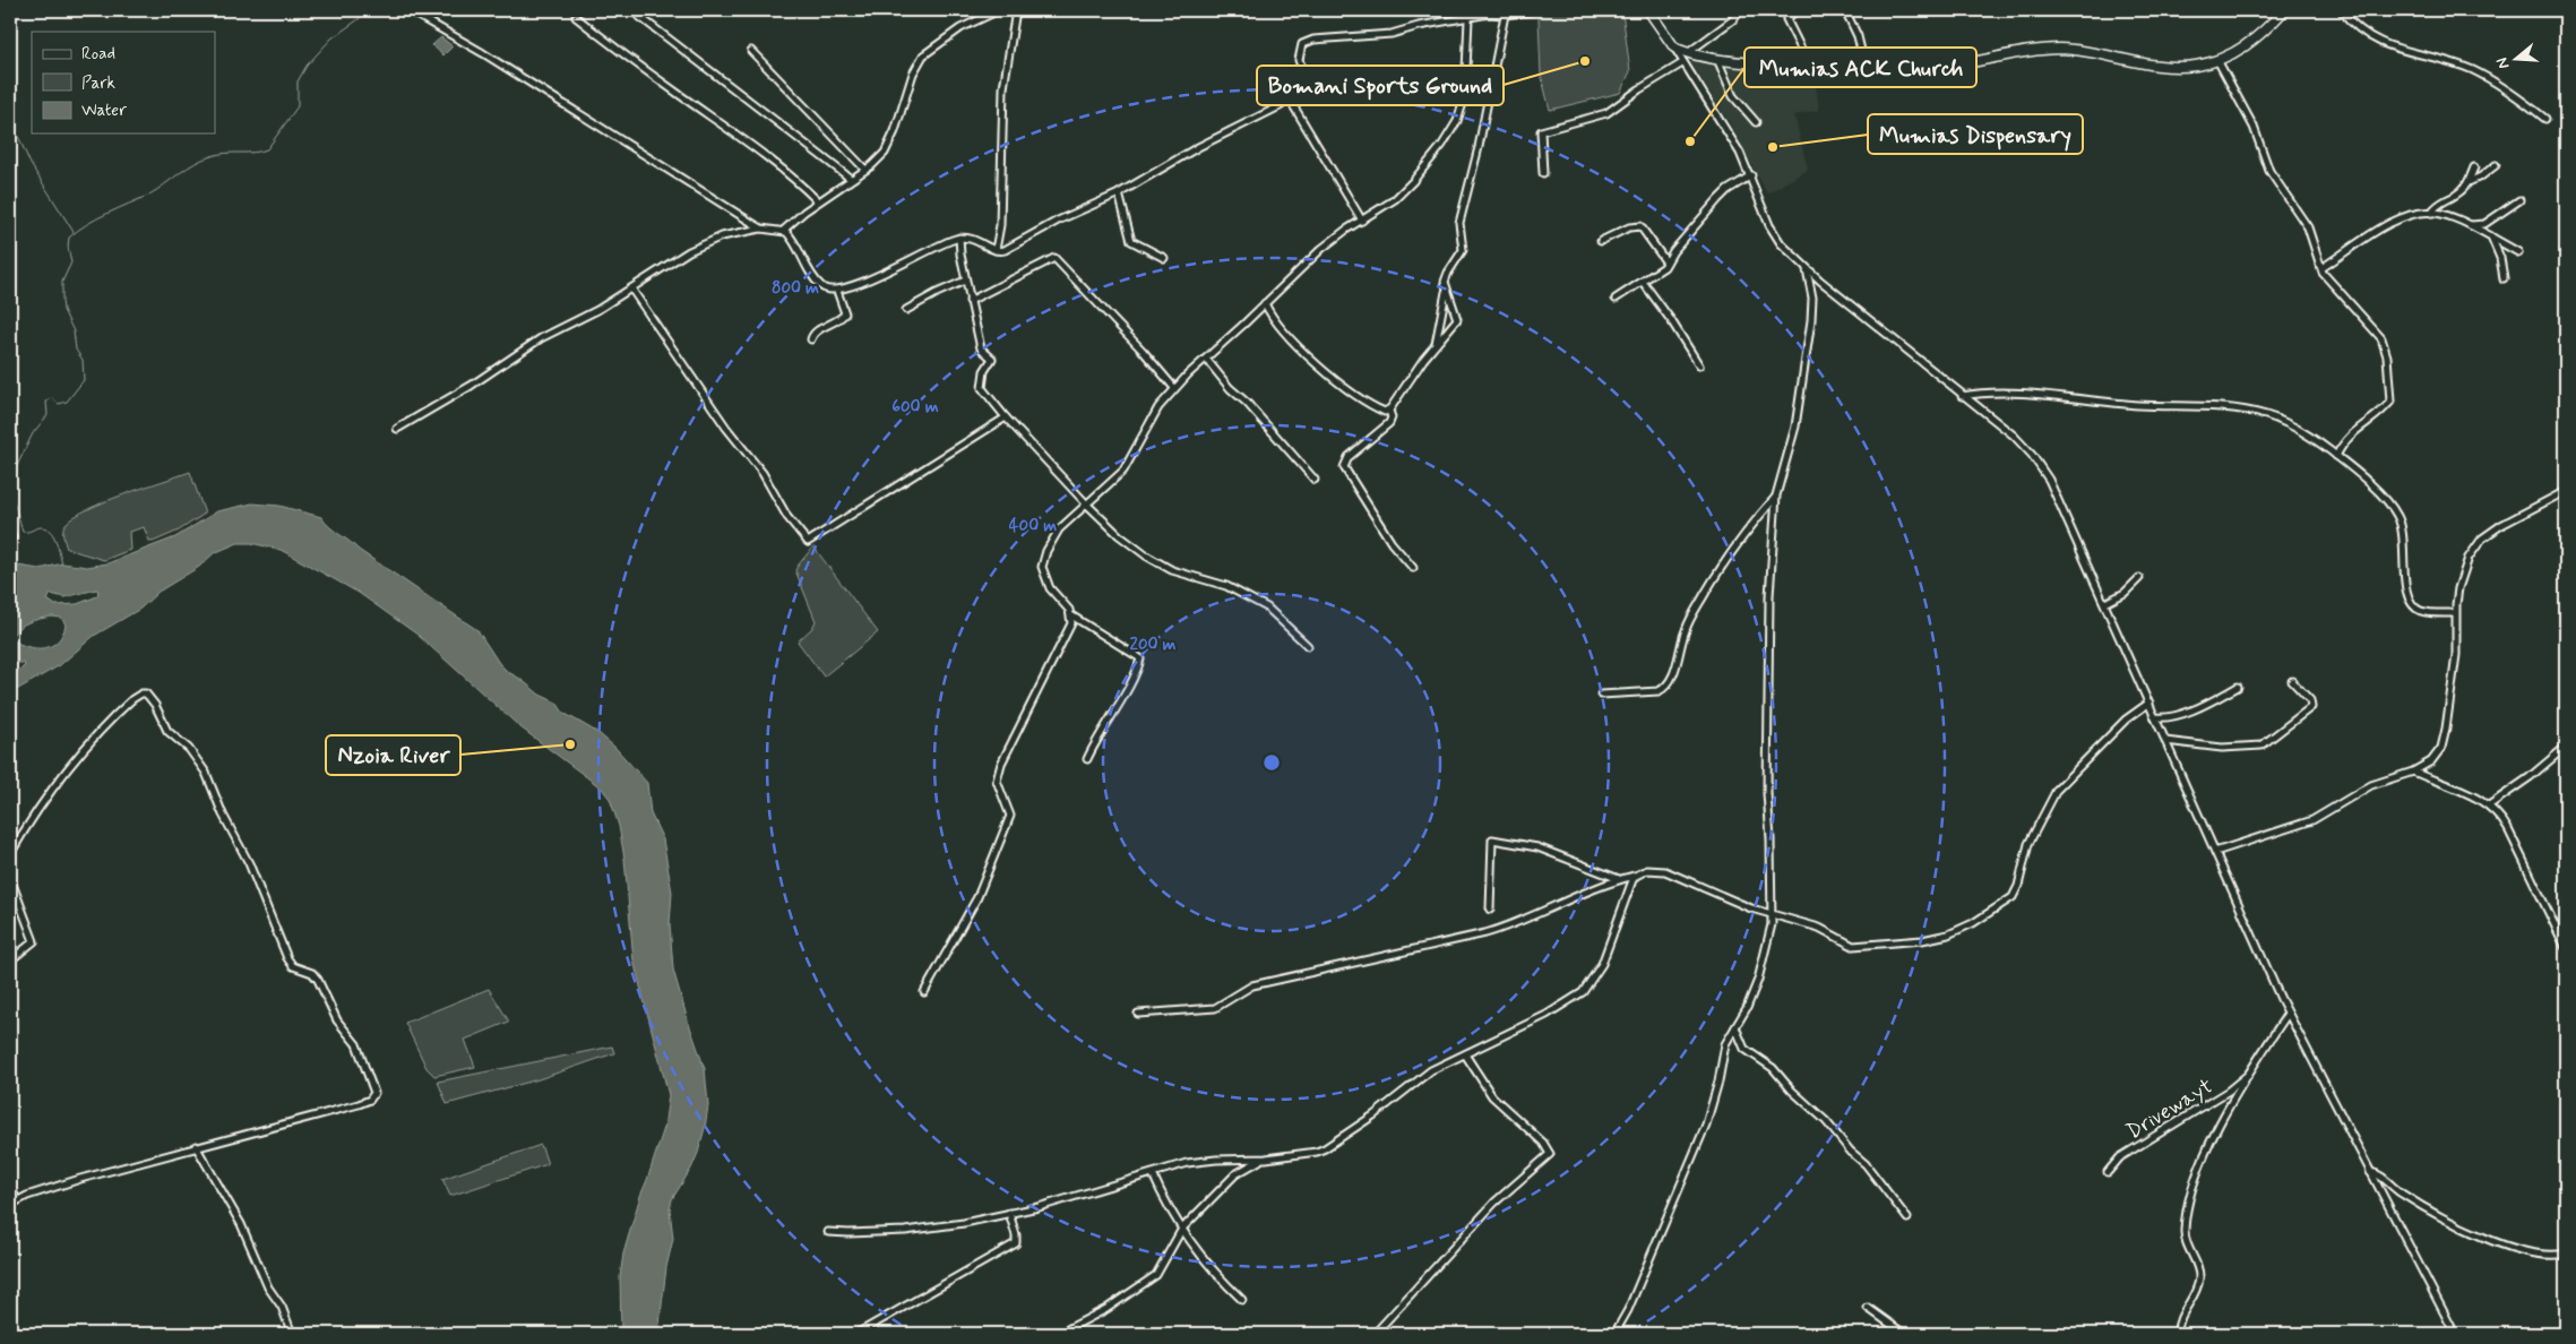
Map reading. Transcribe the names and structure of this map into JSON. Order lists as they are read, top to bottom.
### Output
{
  "streets": {
    "street": ["Drivewayt"]
  },
  "places": [
    "Bomani Sports Ground",
    "Mumias ACK Church",
    "Mumias Dispensary",
    "Nzoia River"
  ],
  "legend": ["Road", "Park", "Water"],
  "north": "left",
  "rings": [
    "800 m",
    "600 m",
    "400 m",
    "200 m"
  ]
}
